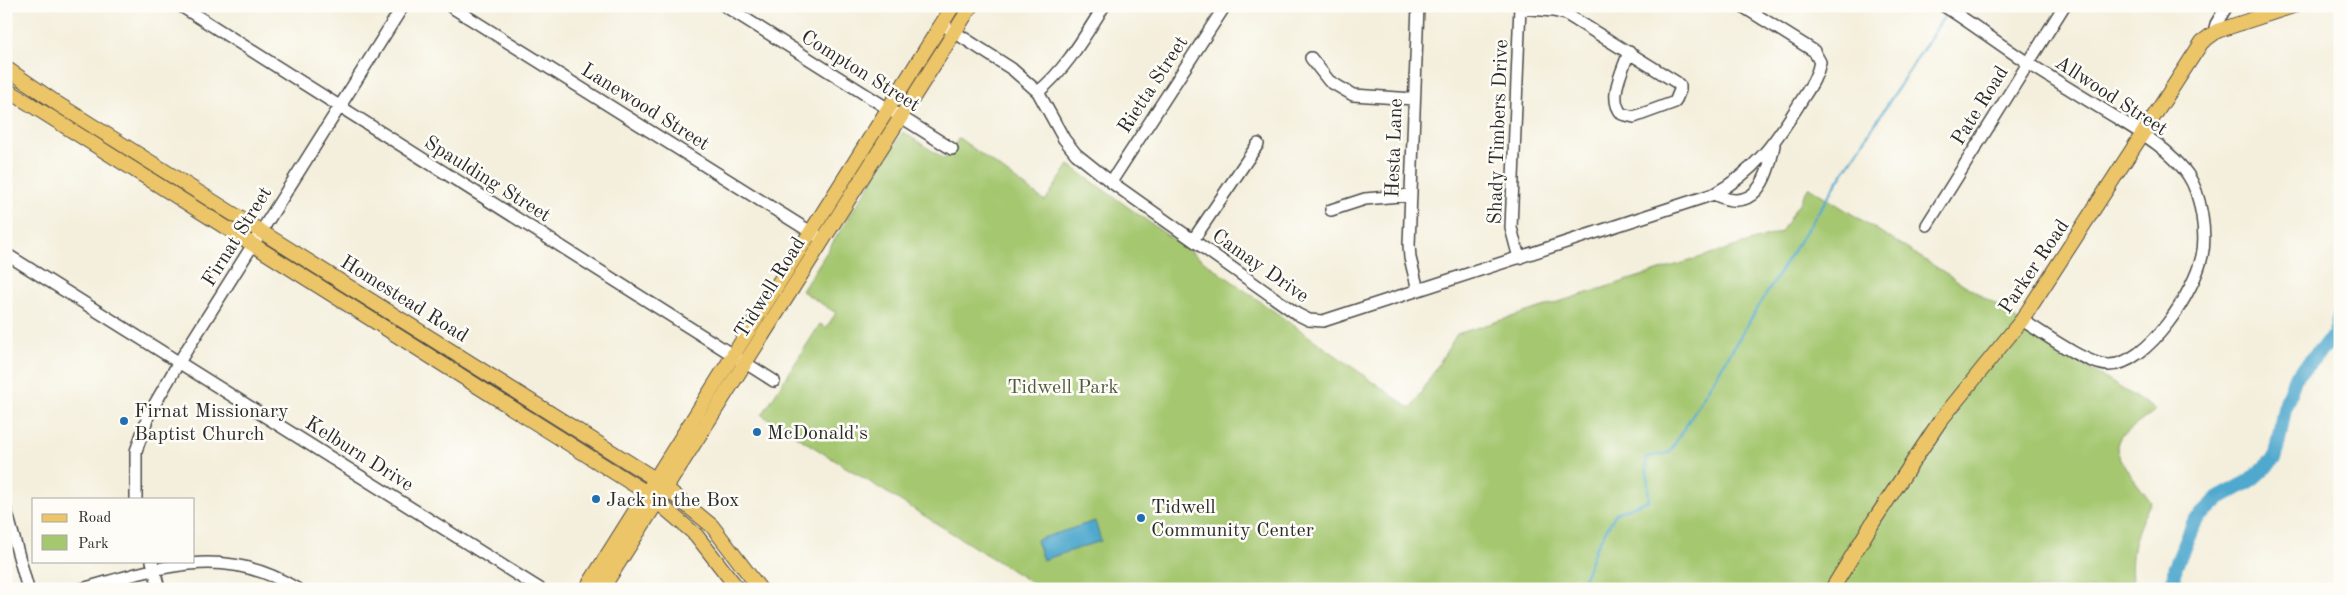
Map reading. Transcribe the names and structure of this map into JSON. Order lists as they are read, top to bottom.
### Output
{
  "streets": {
    "main road": ["Parker Road", "Tidwell Road", "Homestead Road"],
    "street": [
      "Compton Street",
      "Rietta Street",
      "Allwood Street",
      "Pate Road",
      "Lanewood Street",
      "Shady Timbers Drive",
      "Hesta Lane",
      "Spaulding Street",
      "Firnat Street",
      "Camay Drive",
      "Kelburn Drive"
    ]
  },
  "crossings": [
    ["Compton Street", "Tidwell Road"],
    ["Rietta Street", "Camay Drive"],
    ["Allwood Street", "Pate Road"],
    ["Allwood Street", "Parker Road"],
    ["Lanewood Street", "Tidwell Road"],
    ["Shady Timbers Drive", "Camay Drive"],
    ["Hesta Lane", "Camay Drive"],
    ["Spaulding Street", "Firnat Street"],
    ["Spaulding Street", "Tidwell Road"],
    ["Firnat Street", "Homestead Road"],
    ["Firnat Street", "Kelburn Drive"],
    ["Camay Drive", "Tidwell Road"],
    ["Tidwell Road", "Homestead Road"]
  ],
  "parks": ["Tidwell Park"],
  "places": [
    "Firnat Missionary Baptist Church",
    "McDonald's",
    "Jack in the Box",
    "Tidwell Community Center"
  ],
  "legend": ["Road", "Park"]
}
